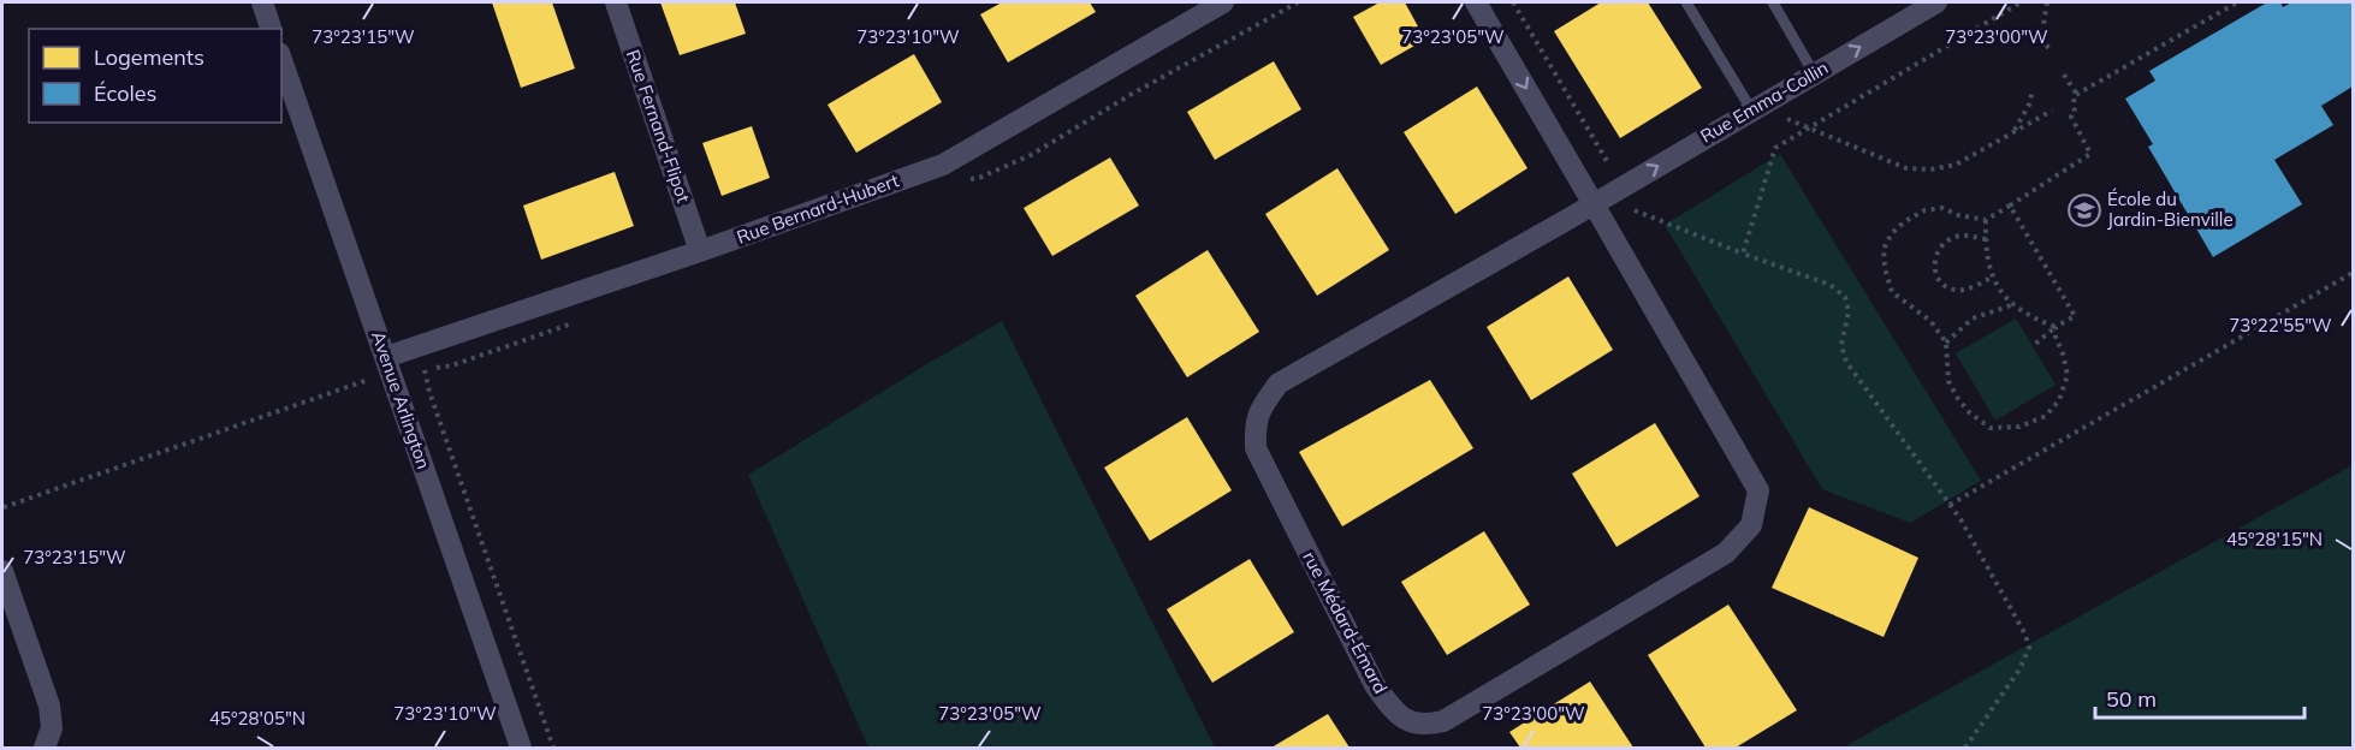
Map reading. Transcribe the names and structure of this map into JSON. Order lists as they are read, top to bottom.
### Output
{
  "streets": {
    "street": [
      "Rue Emma-Collin",
      "Rue Fernand-Flipot",
      "Rue Bernard-Hubert",
      "Avenue Arlington",
      "rue Médard-Émard"
    ]
  },
  "crossings": [
    ["Rue Emma-Collin", "rue Médard-Émard"],
    ["Rue Fernand-Flipot", "Rue Bernard-Hubert"],
    ["Rue Bernard-Hubert", "Avenue Arlington"]
  ],
  "one_way": ["Rue Emma-Collin"],
  "places": {
    "school or university": ["École du Jardin-Bienville"]
  },
  "legend": ["Logements", "Écoles"],
  "scale_bar": "50 m",
  "coordinates": [
    "73°23'15\"W",
    "73°23'10\"W",
    "73°23'05\"W",
    "73°23'00\"W",
    "73°22'55\"W",
    "45°28'15\"N",
    "45°28'05\"N"
  ]
}
